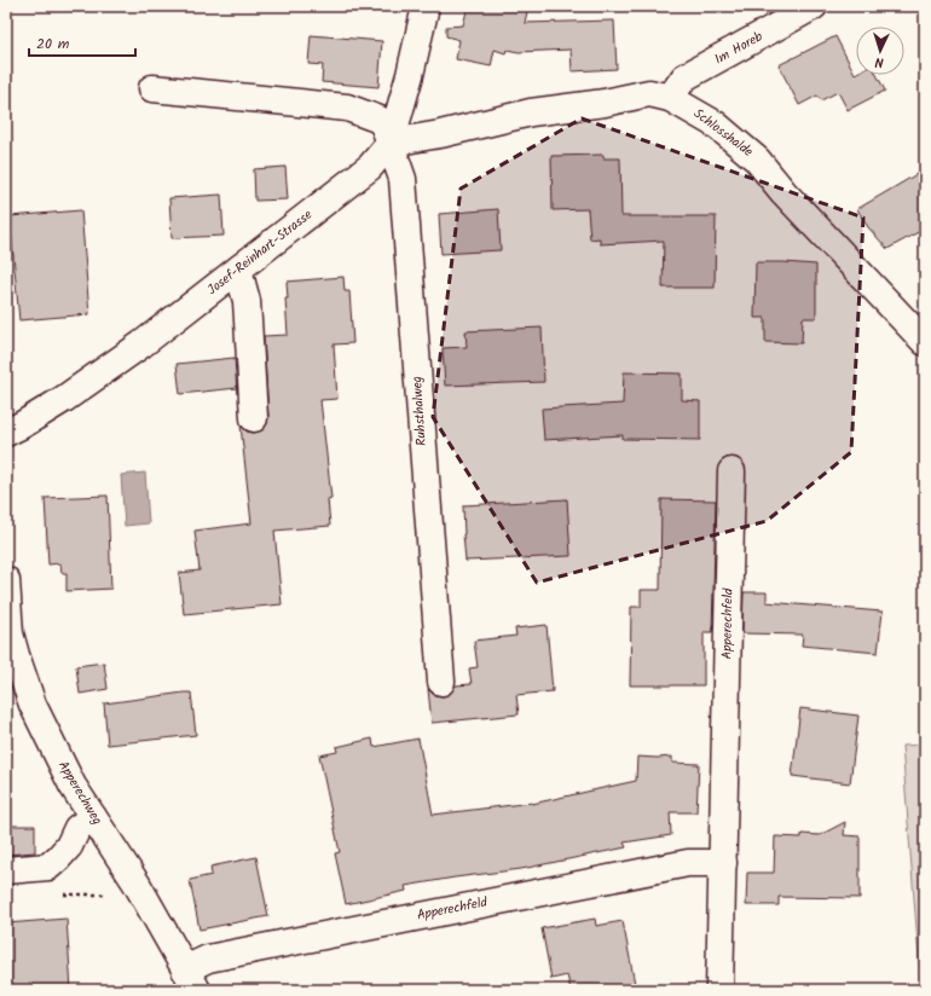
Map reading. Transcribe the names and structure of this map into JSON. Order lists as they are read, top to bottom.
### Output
{
  "streets": {
    "street": [
      "Im Horeb",
      "Schlosshalde",
      "Josef-Reinhart-Strasse",
      "Ruhsthalweg",
      "Apperechfeld",
      "Apperechweg"
    ]
  },
  "crossings": [
    ["Im Horeb", "Schlosshalde"],
    ["Schlosshalde", "Josef-Reinhart-Strasse"],
    ["Schlosshalde", "Ruhsthalweg"],
    ["Josef-Reinhart-Strasse", "Ruhsthalweg"],
    ["Apperechfeld", "Apperechweg"]
  ],
  "scale_bar": "20 m",
  "north": "bottom"
}
